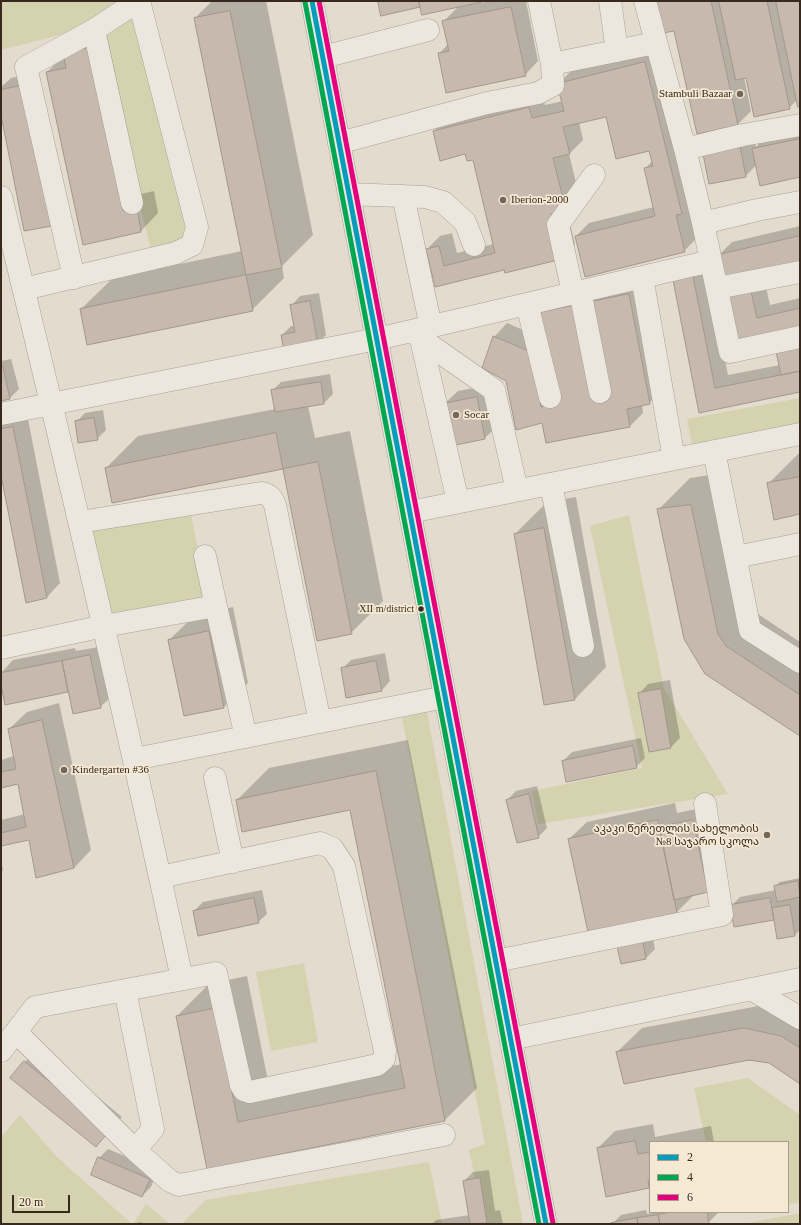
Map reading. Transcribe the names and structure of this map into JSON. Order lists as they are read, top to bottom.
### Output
{
  "places": [
    "Stambuli Bazaar",
    "Iberion-2000",
    "Socar",
    "XII m/district",
    "Kindergarten #36",
    "აკაკი წერეთლის სახელობის №8 საჯარო სკოლა"
  ],
  "lines": ["transit line 2", "transit line 6", "transit line 4"],
  "legend": ["2", "4", "6"],
  "scale_bar": "20 m"
}
